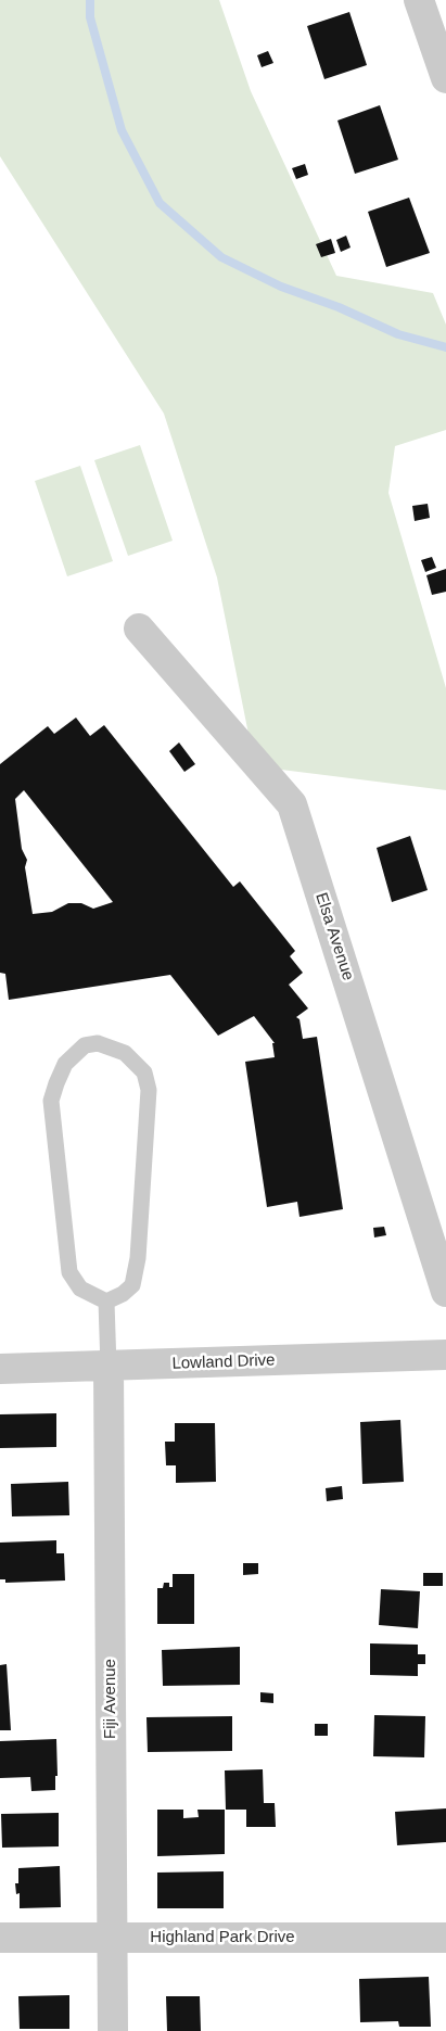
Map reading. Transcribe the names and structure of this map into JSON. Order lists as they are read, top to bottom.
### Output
{
  "streets": {
    "street": [
      "Elsa Avenue",
      "Lowland Drive",
      "Fiji Avenue",
      "Highland Park Drive"
    ]
  },
  "crossings": [
    ["Lowland Drive", "Fiji Avenue"],
    ["Fiji Avenue", "Highland Park Drive"]
  ]
}
